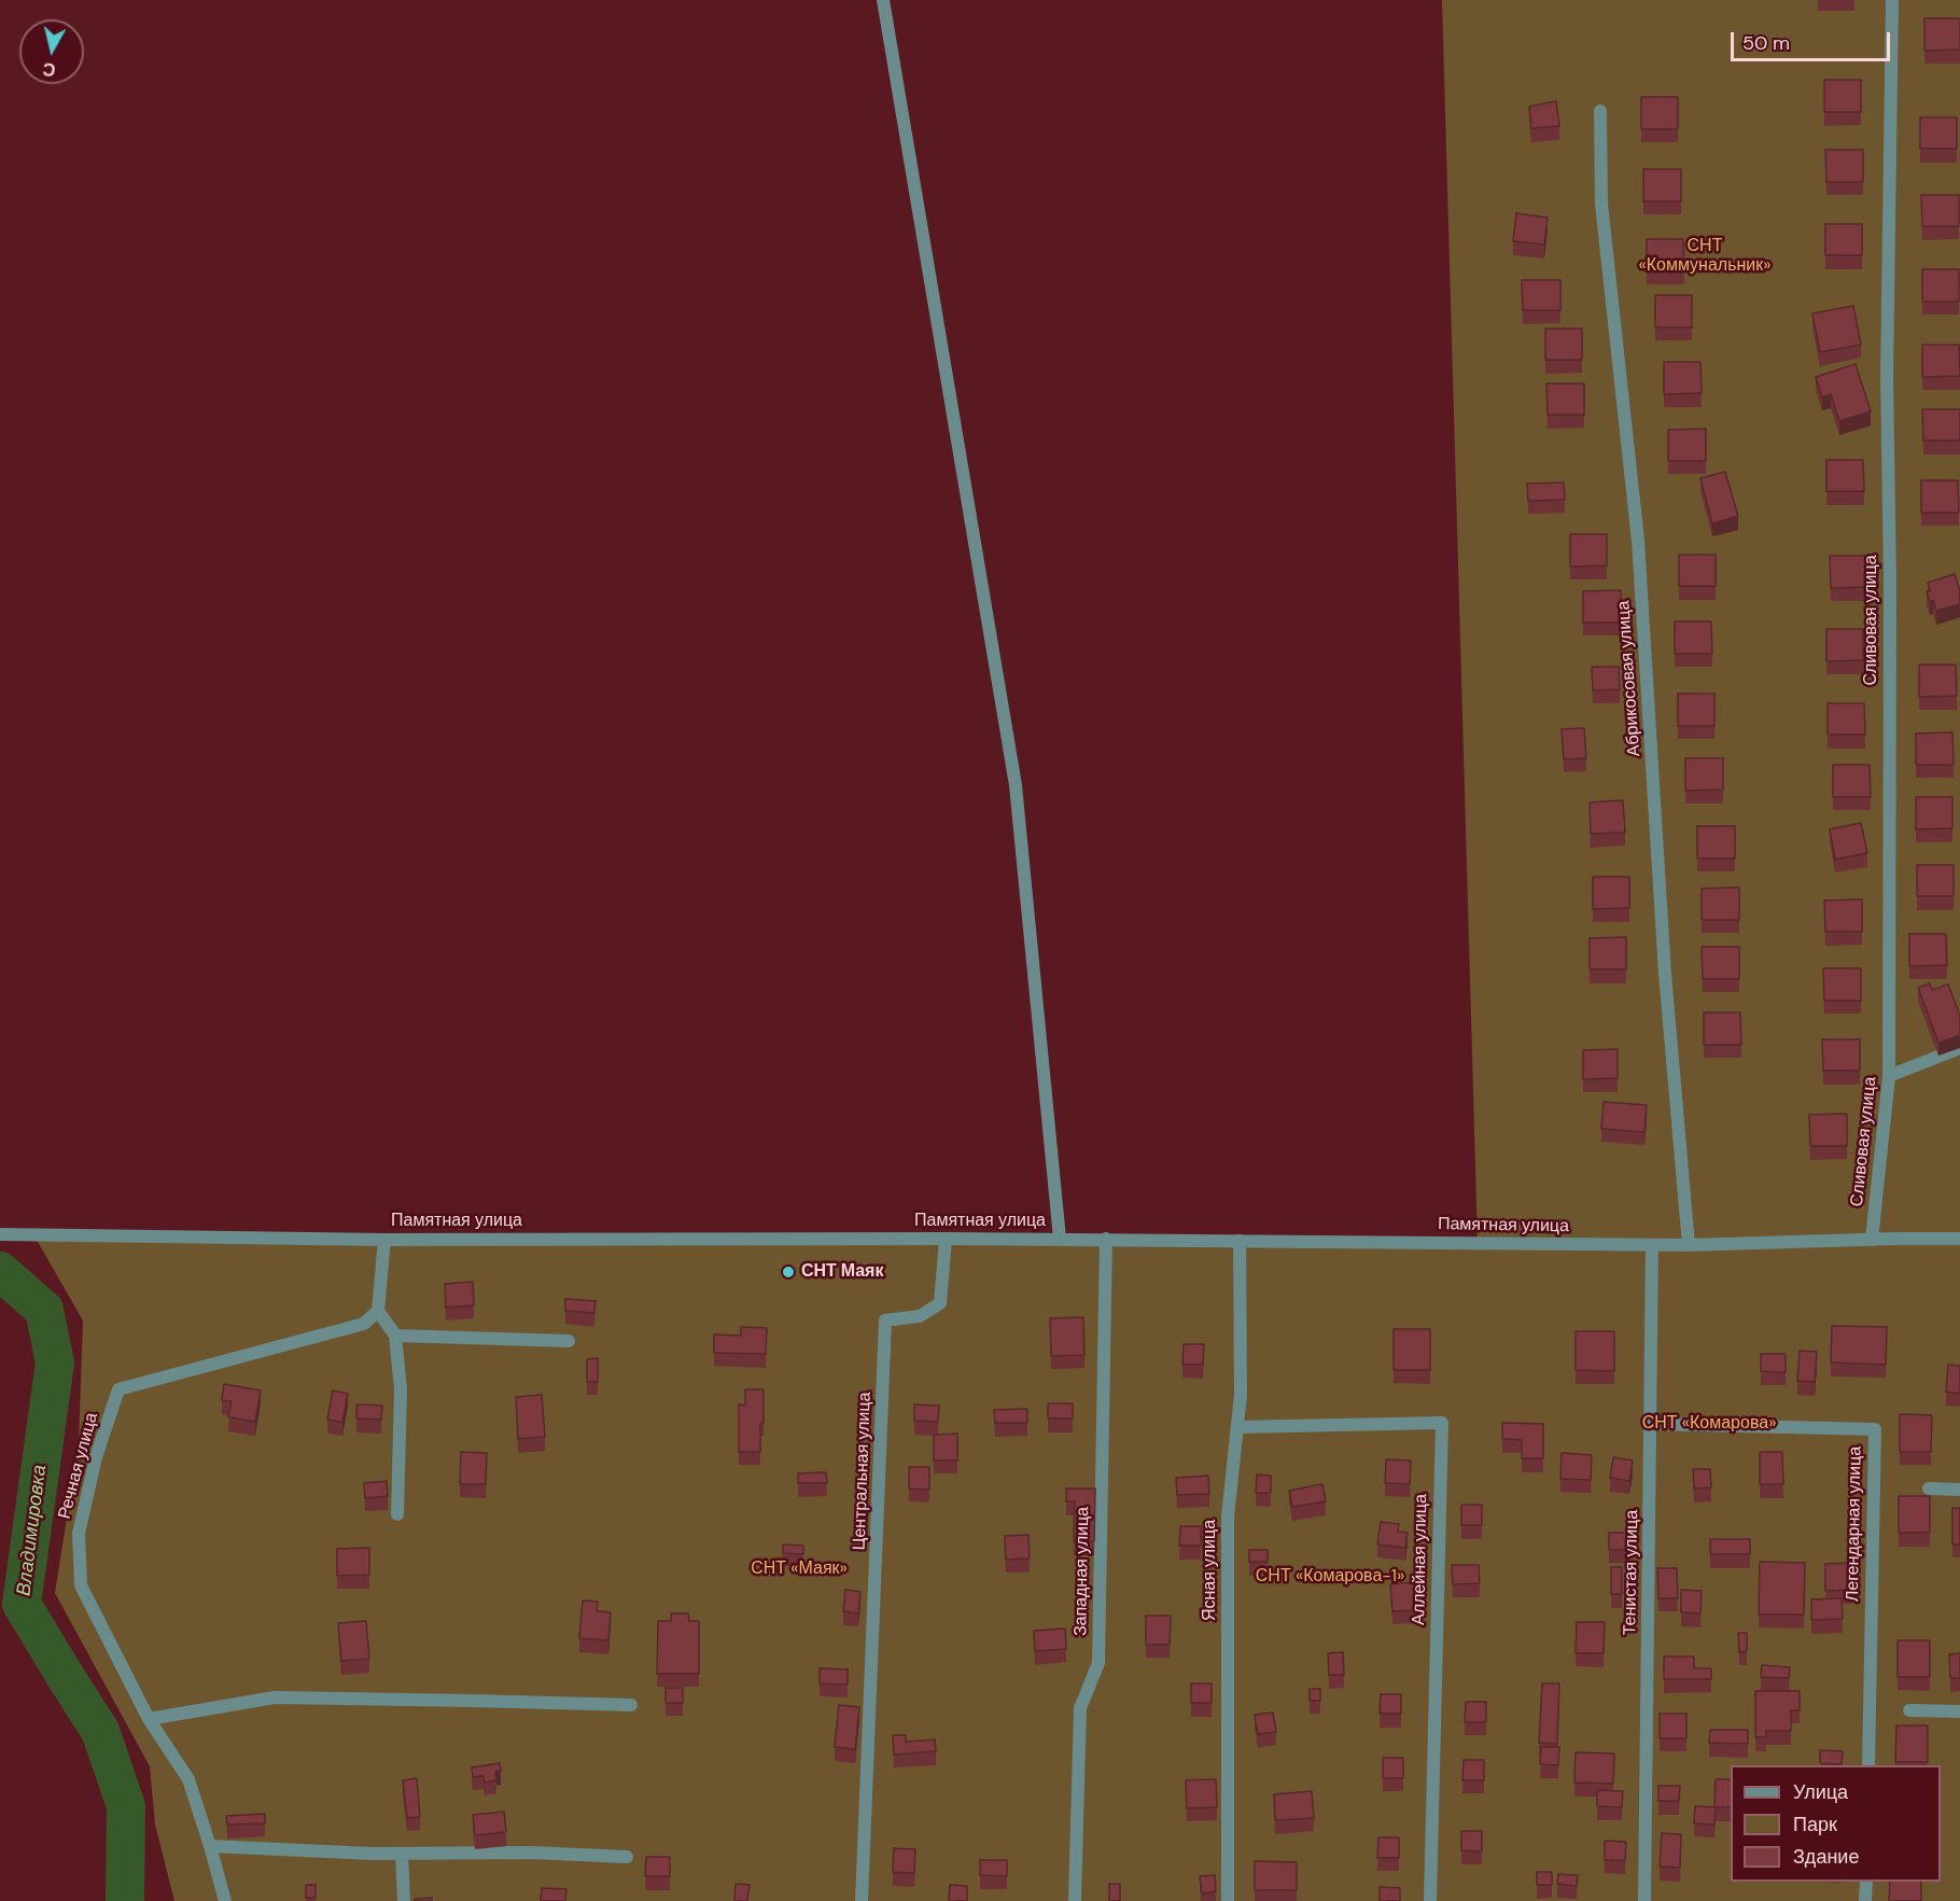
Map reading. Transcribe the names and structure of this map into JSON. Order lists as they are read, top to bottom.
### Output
{
  "streets": {
    "street": [
      "Сливовая улица",
      "Абрикосовая улица",
      "Памятная улица",
      "Речная улица",
      "Центральная улица",
      "Легендарная улица",
      "Аллейная улица",
      "Ясная улица",
      "Западная улица",
      "Тенистая улица"
    ]
  },
  "crossings": [
    ["Сливовая улица", "Памятная улица"],
    ["Абрикосовая улица", "Памятная улица"],
    ["Памятная улица", "Центральная улица"],
    ["Памятная улица", "Ясная улица"],
    ["Памятная улица", "Западная улица"],
    ["Памятная улица", "Тенистая улица"],
    ["Легендарная улица", "Тенистая улица"],
    ["Аллейная улица", "Ясная улица"]
  ],
  "water": ["Владимировка"],
  "parks": [
    "СНТ «Коммунальник»",
    "СНТ «Комарова»",
    "СНТ «Маяк»",
    "СНТ «Комарова-1»"
  ],
  "places": ["СНТ Маяк"],
  "legend": ["Улица", "Парк", "Здание"],
  "scale_bar": "50 m",
  "north": "bottom"
}
